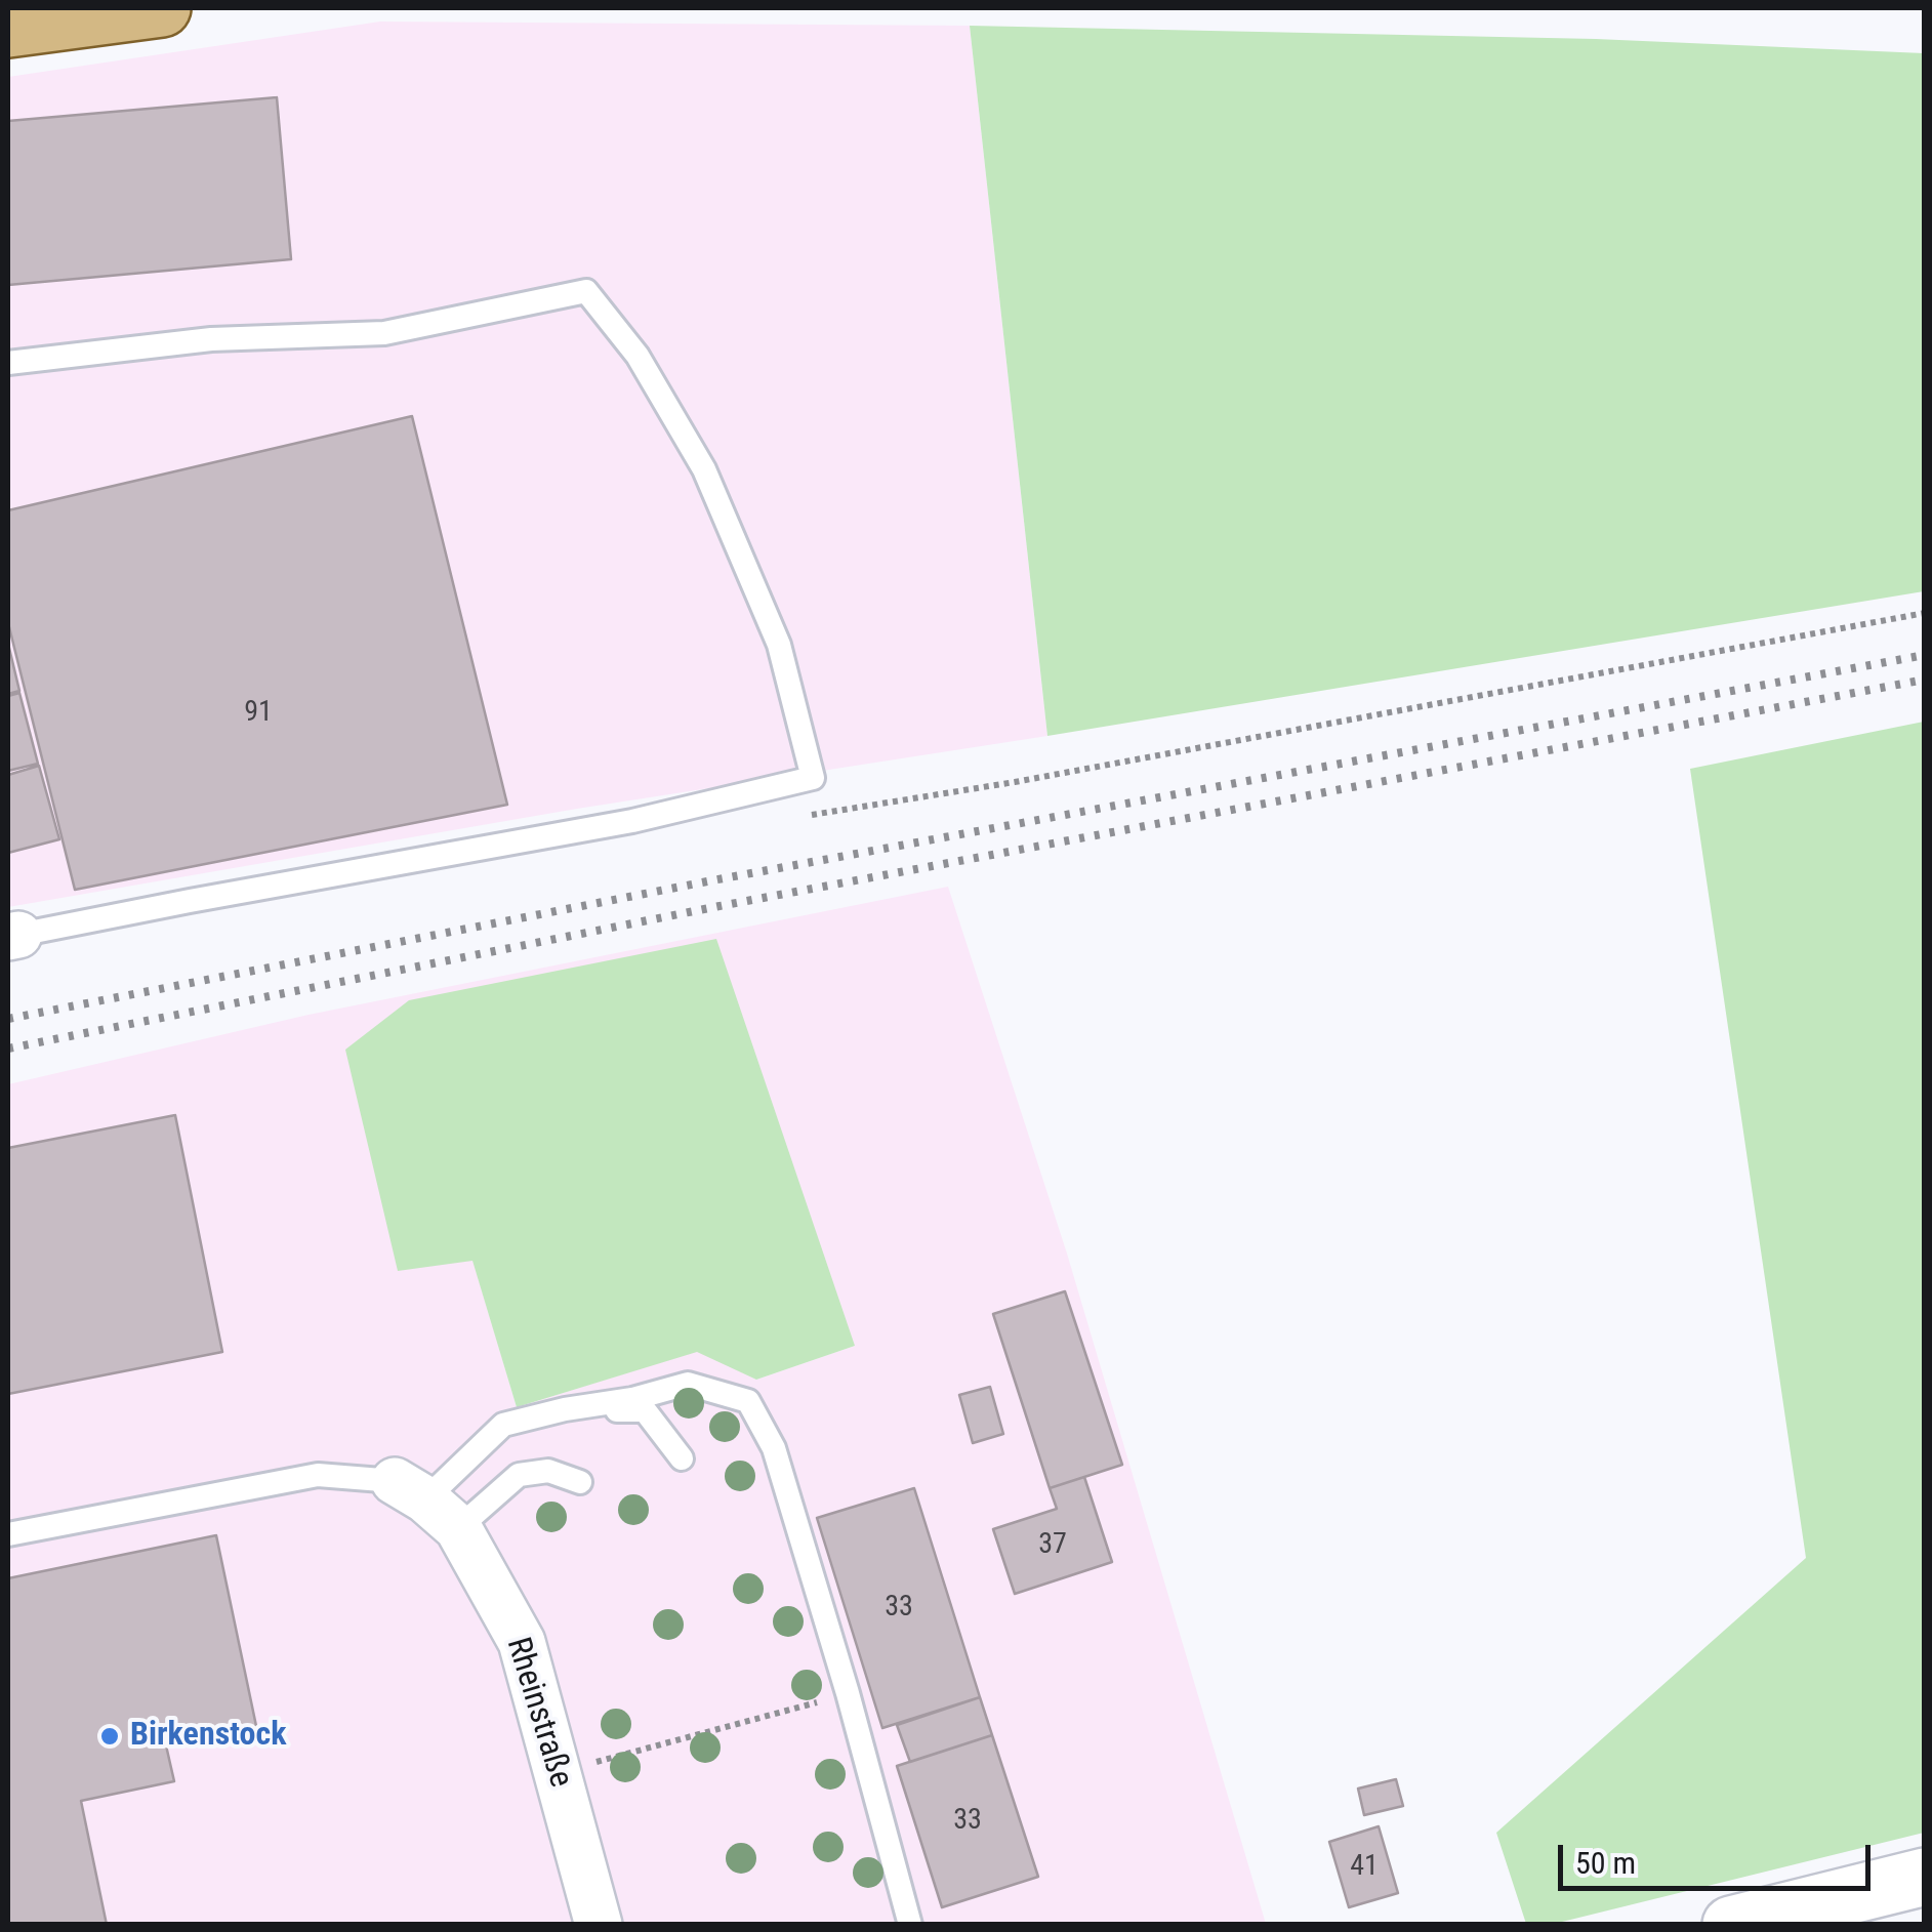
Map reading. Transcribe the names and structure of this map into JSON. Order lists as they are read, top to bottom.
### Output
{
  "streets": {
    "street": ["Rheinstraße"]
  },
  "places": ["Birkenstock"],
  "house_numbers": [
    "91",
    "37",
    "33",
    "33",
    "41"
  ],
  "scale_bar": "50 m"
}
